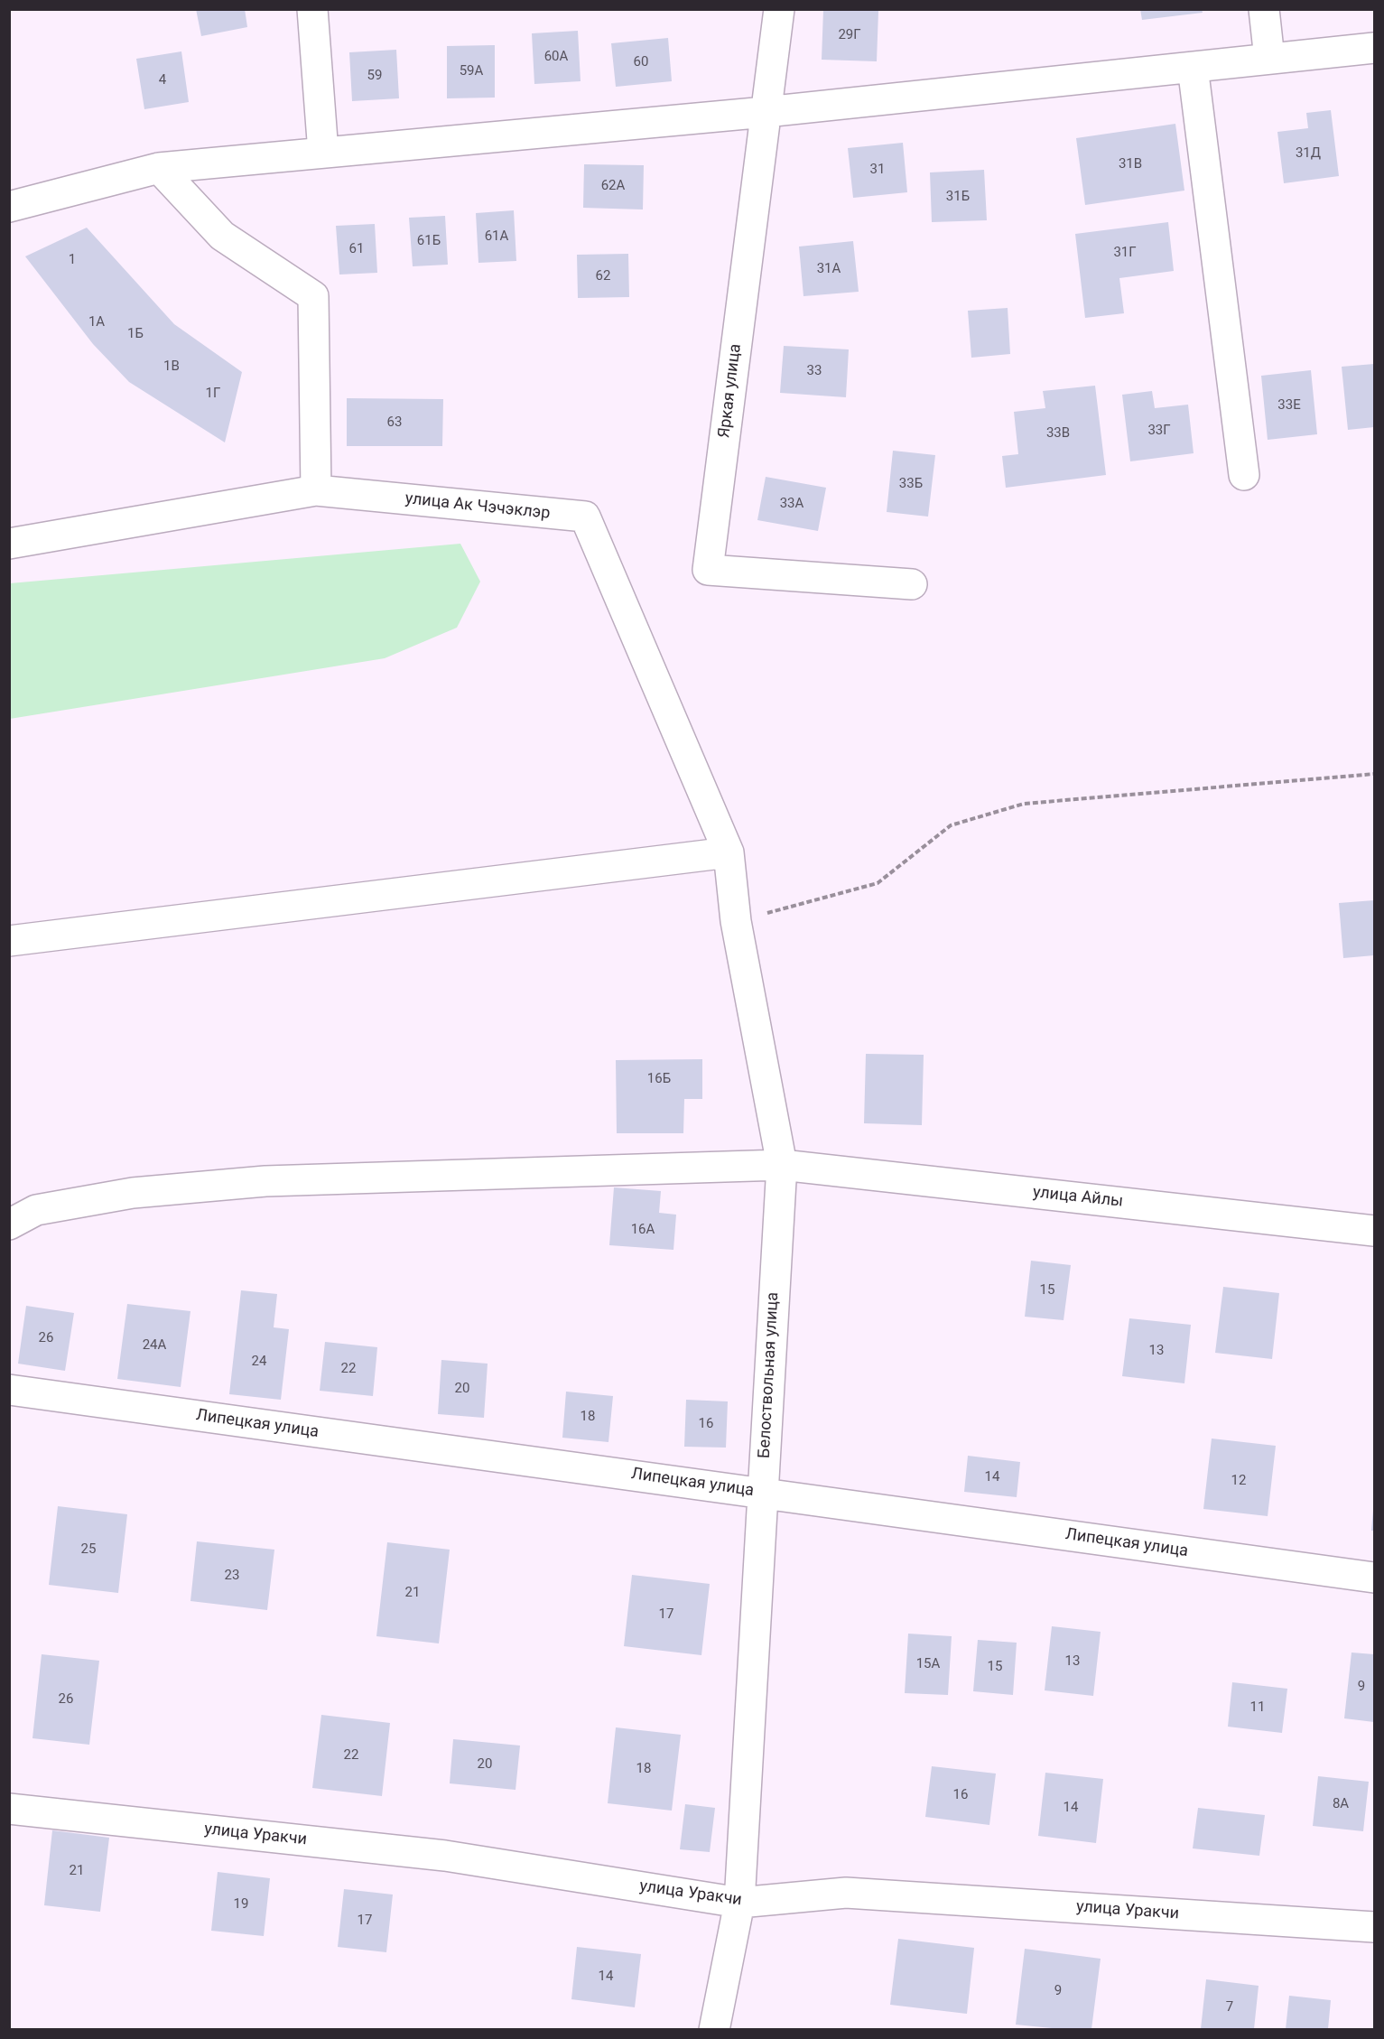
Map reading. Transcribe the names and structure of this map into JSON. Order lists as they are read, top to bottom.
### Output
{
  "streets": {
    "street": [
      "Яркая улица",
      "улица Ак Чэчэклэр",
      "улица Айлы",
      "Белоствольная улица",
      "Липецкая улица",
      "улица Уракчи"
    ]
  },
  "crossings": [
    ["улица Ак Чэчэклэр", "Белоствольная улица"],
    ["улица Айлы", "Белоствольная улица"],
    ["Белоствольная улица", "Липецкая улица"],
    ["Белоствольная улица", "улица Уракчи"]
  ],
  "house_numbers": [
    "29Г",
    "60А",
    "60",
    "59А",
    "59",
    "4",
    "31Д",
    "31В",
    "31",
    "62А",
    "31Б",
    "61А",
    "61Б",
    "61",
    "31Г",
    "1",
    "31А",
    "62",
    "1А",
    "1Б",
    "1В",
    "33",
    "1Г",
    "33Е",
    "63",
    "33Г",
    "33В",
    "33Б",
    "33А",
    "16Б",
    "16А",
    "15",
    "26",
    "24А",
    "13",
    "24",
    "22",
    "20",
    "18",
    "16",
    "14",
    "12",
    "25",
    "23",
    "21",
    "17",
    "13",
    "15А",
    "15",
    "9",
    "26",
    "11",
    "22",
    "20",
    "18",
    "16",
    "8А",
    "14",
    "21",
    "19",
    "17",
    "14",
    "9",
    "7"
  ]
}
